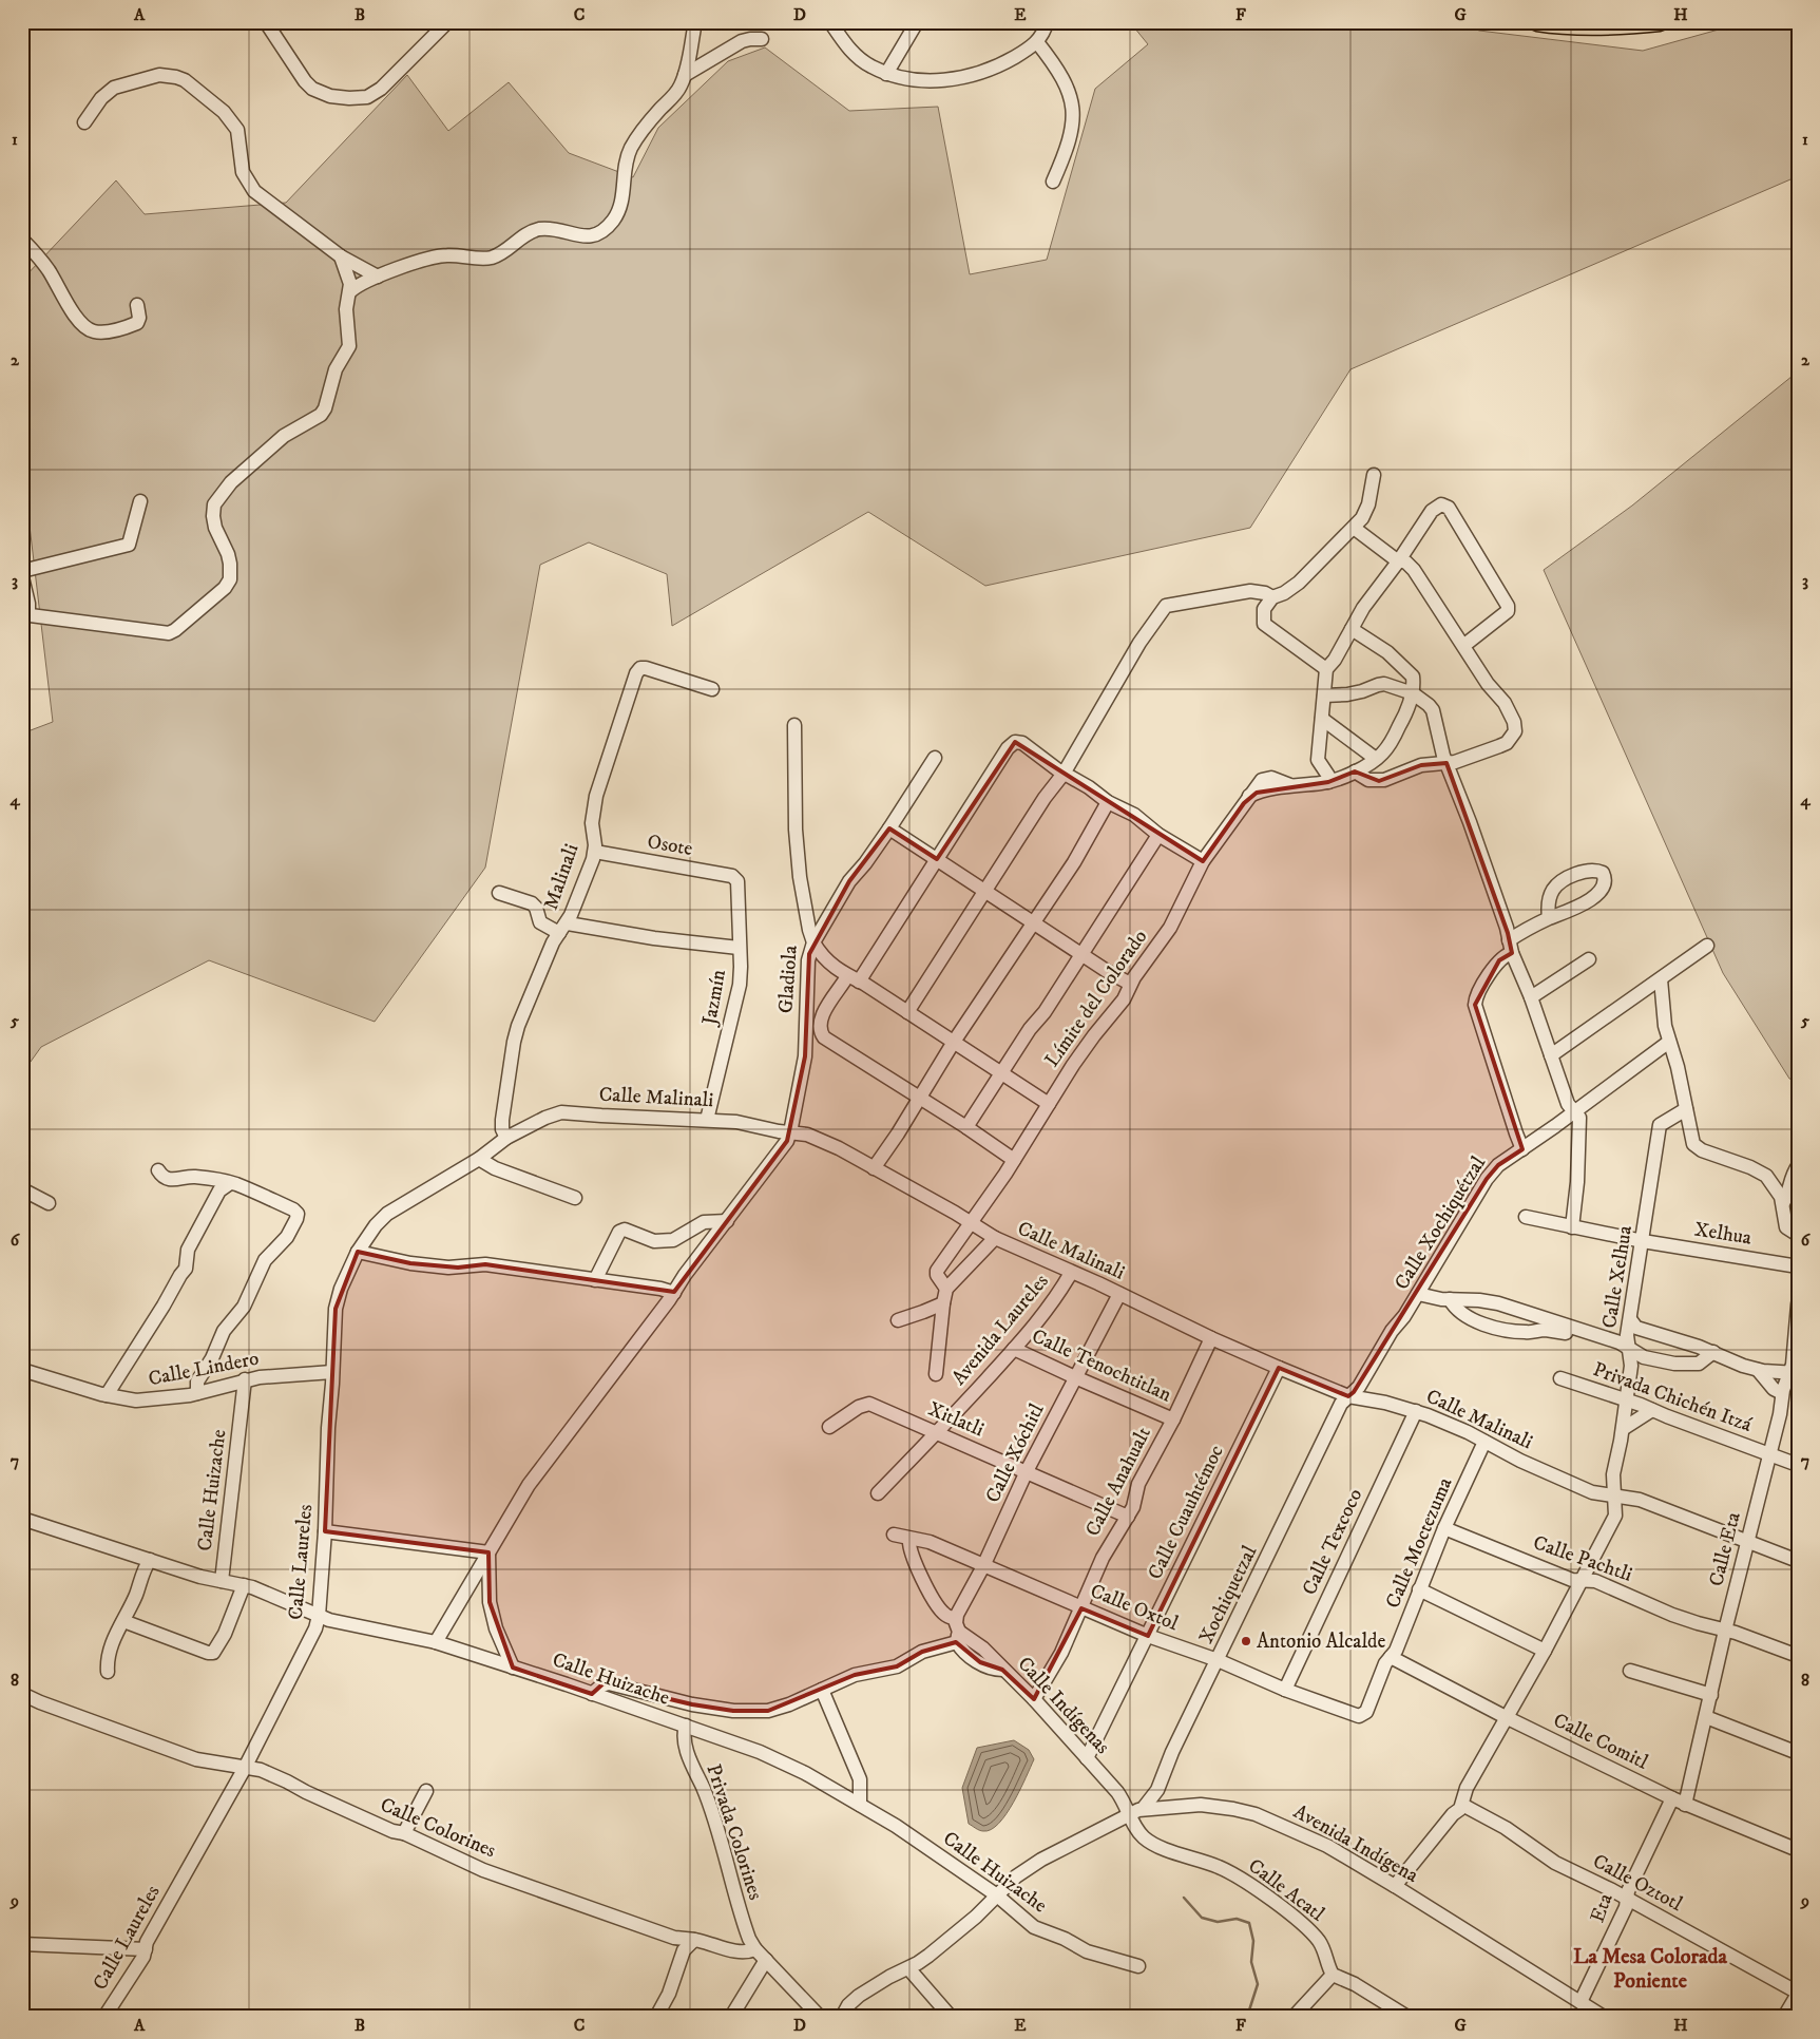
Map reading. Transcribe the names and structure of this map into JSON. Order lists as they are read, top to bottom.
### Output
{
  "streets": {
    "street": [
      "Osote",
      "Malinali",
      "Gladiola",
      "Jazmín",
      "Límite del Colorado",
      "Calle Malinali",
      "Calle Xochiquétzal",
      "Xelhua",
      "Calle Xelhua",
      "Avenida Laureles",
      "Calle Tenochtitlan",
      "Calle Lindero",
      "Privada Chichén Itzá",
      "Xitlatli",
      "Calle Xóchitl",
      "Calle Anahualt",
      "Calle Huizache",
      "Calle Cuauhtémoc",
      "Calle Texcoco",
      "Calle Moctezuma",
      "Calle Eta",
      "Calle Pachtli",
      "Calle Laureles",
      "Xochiquetzal",
      "Calle Oxtol",
      "Calle Indígenas",
      "Calle Comitl",
      "Calle Colorines",
      "Privada Colorines",
      "Avenida Indígena",
      "Calle Oztotl",
      "Calle Acatl",
      "Eta"
    ]
  },
  "crossings": [
    ["Osote", "Malinali"],
    ["Osote", "Jazmín"],
    ["Malinali", "Calle Malinali"],
    ["Malinali", "Calle Laureles"],
    ["Gladiola", "Calle Malinali"],
    ["Gladiola", "Calle Huizache"],
    ["Jazmín", "Calle Malinali"],
    ["Límite del Colorado", "Calle Malinali"],
    ["Calle Malinali", "Calle Xochiquétzal"],
    ["Calle Malinali", "Calle Xelhua"],
    ["Calle Malinali", "Avenida Laureles"],
    ["Calle Malinali", "Calle Xóchitl"],
    ["Calle Malinali", "Calle Anahualt"],
    ["Calle Malinali", "Calle Cuauhtémoc"],
    ["Calle Malinali", "Calle Texcoco"],
    ["Calle Malinali", "Calle Moctezuma"],
    ["Calle Malinali", "Calle Eta"],
    ["Calle Malinali", "Calle Laureles"],
    ["Calle Malinali", "Xochiquetzal"],
    ["Calle Xochiquétzal", "Xochiquetzal"],
    ["Xelhua", "Calle Xelhua"],
    ["Calle Xelhua", "Privada Chichén Itzá"],
    ["Avenida Laureles", "Calle Tenochtitlan"],
    ["Avenida Laureles", "Xitlatli"],
    ["Calle Tenochtitlan", "Calle Xóchitl"],
    ["Calle Tenochtitlan", "Calle Anahualt"],
    ["Calle Lindero", "Calle Huizache"],
    ["Calle Lindero", "Calle Laureles"],
    ["Privada Chichén Itzá", "Calle Eta"],
    ["Xitlatli", "Calle Xóchitl"],
    ["Xitlatli", "Calle Anahualt"],
    ["Calle Xóchitl", "Calle Oxtol"],
    ["Calle Xóchitl", "Calle Indígenas"],
    ["Calle Anahualt", "Calle Oxtol"],
    ["Calle Anahualt", "Calle Indígenas"],
    ["Calle Huizache", "Calle Laureles"],
    ["Calle Huizache", "Privada Colorines"],
    ["Calle Huizache", "Avenida Indígena"],
    ["Calle Cuauhtémoc", "Calle Oxtol"],
    ["Calle Cuauhtémoc", "Calle Indígenas"],
    ["Calle Texcoco", "Calle Oxtol"],
    ["Calle Moctezuma", "Calle Pachtli"],
    ["Calle Moctezuma", "Calle Oxtol"],
    ["Calle Moctezuma", "Calle Comitl"],
    ["Calle Eta", "Calle Pachtli"],
    ["Calle Eta", "Calle Comitl"],
    ["Calle Laureles", "Calle Colorines"],
    ["Xochiquetzal", "Calle Oxtol"],
    ["Xochiquetzal", "Calle Indígenas"],
    ["Xochiquetzal", "Avenida Indígena"],
    ["Xochiquetzal", "Calle Acatl"],
    ["Calle Oxtol", "Calle Indígenas"],
    ["Calle Indígenas", "Avenida Indígena"],
    ["Calle Indígenas", "Calle Acatl"],
    ["Calle Comitl", "Eta"],
    ["Calle Colorines", "Privada Colorines"],
    ["Avenida Indígena", "Calle Acatl"],
    ["Avenida Indígena", "Eta"],
    ["Calle Oztotl", "Eta"]
  ],
  "districts": ["La Mesa Colorada Poniente"],
  "places": ["Antonio Alcalde"],
  "grid": {
    "columns": [
      "A",
      "B",
      "C",
      "D",
      "E",
      "F",
      "G",
      "H"
    ],
    "rows": [
      "1",
      "2",
      "3",
      "4",
      "5",
      "6",
      "7",
      "8",
      "9"
    ]
  }
}
